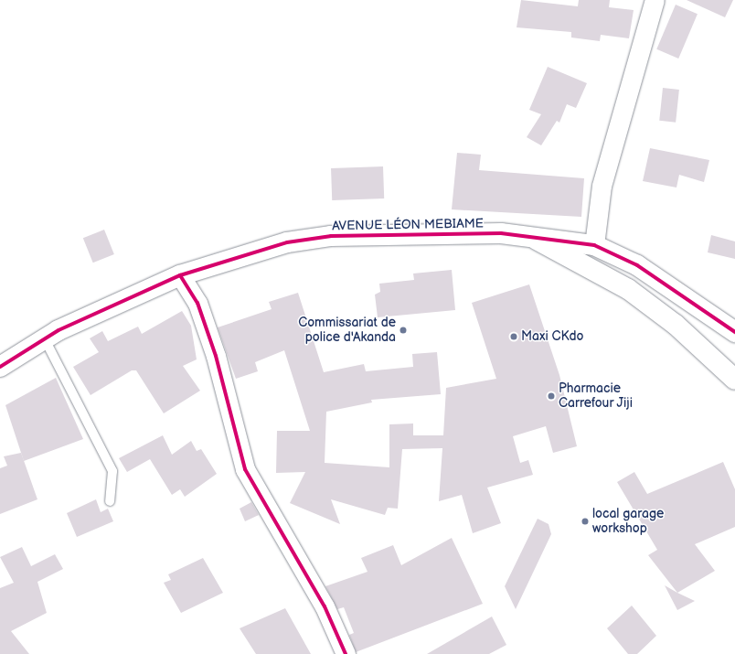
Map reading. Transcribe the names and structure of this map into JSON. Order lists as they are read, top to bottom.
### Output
{
  "streets": {
    "street": ["AVENUE LÉON MEBIAME"]
  },
  "places": [
    "Commissariat de police d'Akanda",
    "Maxi CKdo",
    "Pharmacie Carrefour Jiji",
    "local garage workshop"
  ]
}
